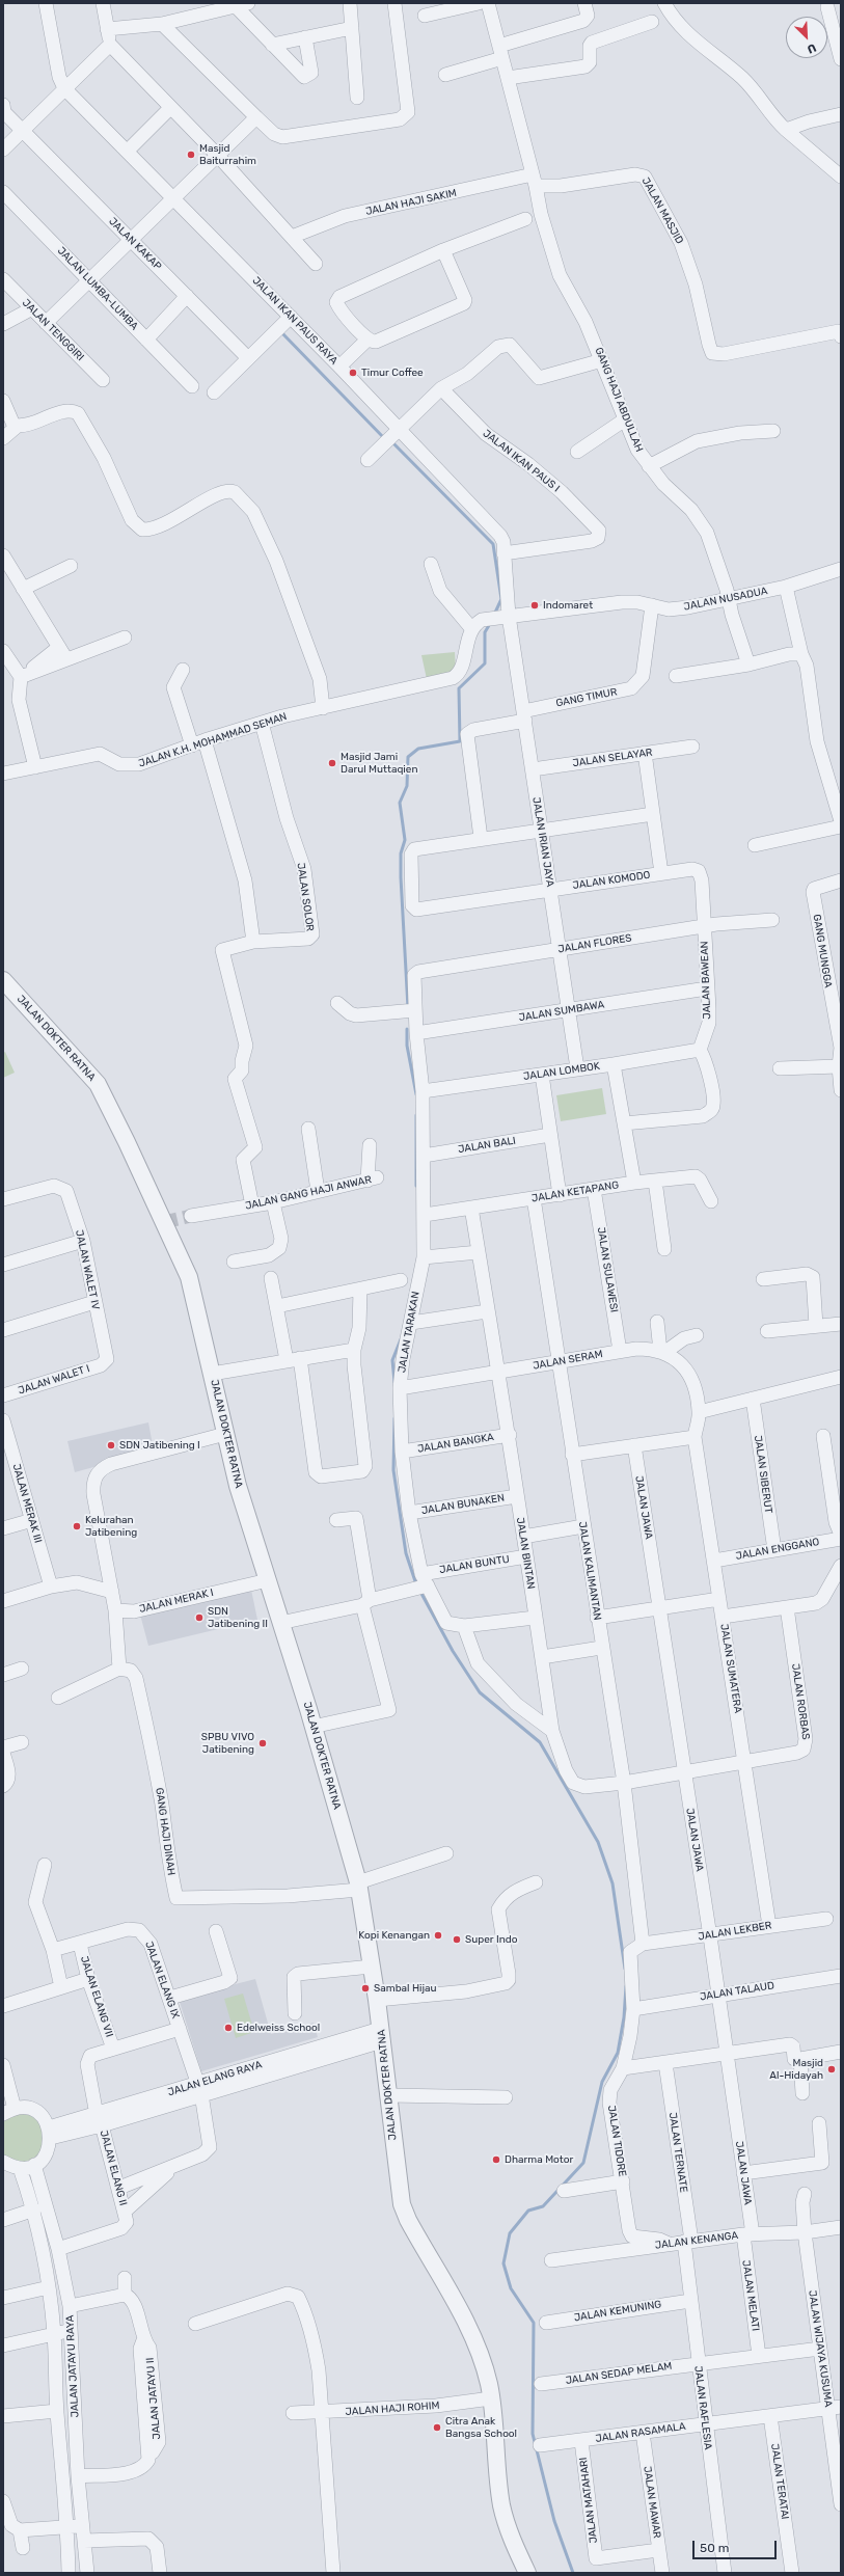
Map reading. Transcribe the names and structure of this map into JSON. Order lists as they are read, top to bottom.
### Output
{
  "streets": {
    "street": [
      "JALAN HAJI SAKIM",
      "JALAN MASJID",
      "JALAN KAKAP",
      "JALAN LUMBA-LUMBA",
      "JALAN IKAN PAUS RAYA",
      "JALAN TENGGIRI",
      "GANG HAJI ABDULLAH",
      "JALAN IKAN PAUS I",
      "JALAN NUSADUA",
      "GANG TIMUR",
      "JALAN K.H. MOHAMMAD SEMAN",
      "JALAN SELAYAR",
      "JALAN IRIAN JAYA",
      "JALAN KOMODO",
      "JALAN SOLOR",
      "JALAN FLORES",
      "GANG MUNGGA",
      "JALAN BAWEAN",
      "JALAN SUMBAWA",
      "JALAN DOKTER RATNA",
      "JALAN LOMBOK",
      "JALAN BALI",
      "JALAN KETAPANG",
      "JALAN GANG HAJI ANWAR",
      "JALAN WALET IV",
      "JALAN SULAWESI",
      "JALAN TARAKAN",
      "JALAN SERAM",
      "JALAN WALET I",
      "JALAN BANGKA",
      "JALAN SIBERUT",
      "JALAN MERAK III",
      "JALAN BUNAKEN",
      "JALAN JAWA",
      "JALAN ENGGANO",
      "JALAN BINTAN",
      "JALAN BUNTU",
      "JALAN KALIMANTAN",
      "JALAN MERAK I",
      "JALAN SUMATERA",
      "JALAN RORBAS",
      "GANG HAJI DINAH",
      "JALAN LEKBER",
      "JALAN ELANG IX",
      "JALAN TALAUD",
      "JALAN ELANG VII",
      "JALAN ELANG RAYA",
      "JALAN TIDORE",
      "JALAN TERNATE",
      "JALAN ELANG II",
      "JALAN KENANGA",
      "JALAN MELATI",
      "JALAN KEMUNING",
      "JALAN WIJAYA KUSUMA",
      "JALAN JATAYU RAYA",
      "JALAN SEDAP MELAM",
      "JALAN JATAYU II",
      "JALAN RAFLESIA",
      "JALAN HAJI ROHIM",
      "JALAN RASAMALA",
      "JALAN TERATAI",
      "JALAN MATAHARI",
      "JALAN MAWAR"
    ]
  },
  "crossings": [
    ["JALAN HAJI SAKIM", "JALAN MASJID"],
    ["JALAN HAJI SAKIM", "GANG HAJI ABDULLAH"],
    ["JALAN MASJID", "GANG HAJI ABDULLAH"],
    ["JALAN IKAN PAUS RAYA", "JALAN IKAN PAUS I"],
    ["JALAN IKAN PAUS RAYA", "JALAN NUSADUA"],
    ["JALAN IKAN PAUS RAYA", "JALAN IRIAN JAYA"],
    ["GANG HAJI ABDULLAH", "JALAN NUSADUA"],
    ["JALAN NUSADUA", "GANG TIMUR"],
    ["JALAN NUSADUA", "JALAN IRIAN JAYA"],
    ["GANG TIMUR", "JALAN IRIAN JAYA"],
    ["GANG TIMUR", "JALAN KOMODO"],
    ["JALAN K.H. MOHAMMAD SEMAN", "JALAN SOLOR"],
    ["JALAN SELAYAR", "JALAN IRIAN JAYA"],
    ["JALAN IRIAN JAYA", "JALAN KOMODO"],
    ["JALAN IRIAN JAYA", "JALAN FLORES"],
    ["JALAN IRIAN JAYA", "JALAN SUMBAWA"],
    ["JALAN IRIAN JAYA", "JALAN LOMBOK"],
    ["JALAN KOMODO", "JALAN BAWEAN"],
    ["JALAN SOLOR", "JALAN GANG HAJI ANWAR"],
    ["JALAN FLORES", "JALAN BAWEAN"],
    ["JALAN FLORES", "JALAN TARAKAN"],
    ["JALAN BAWEAN", "JALAN SUMBAWA"],
    ["JALAN BAWEAN", "JALAN LOMBOK"],
    ["JALAN SUMBAWA", "JALAN TARAKAN"],
    ["JALAN DOKTER RATNA", "JALAN BUNTU"],
    ["JALAN DOKTER RATNA", "JALAN MERAK I"],
    ["JALAN DOKTER RATNA", "GANG HAJI DINAH"],
    ["JALAN DOKTER RATNA", "JALAN ELANG RAYA"],
    ["JALAN DOKTER RATNA", "JALAN HAJI ROHIM"],
    ["JALAN LOMBOK", "JALAN TARAKAN"],
    ["JALAN BALI", "JALAN TARAKAN"],
    ["JALAN KETAPANG", "JALAN SULAWESI"],
    ["JALAN KETAPANG", "JALAN TARAKAN"],
    ["JALAN KETAPANG", "JALAN BINTAN"],
    ["JALAN KETAPANG", "JALAN KALIMANTAN"],
    ["JALAN WALET IV", "JALAN WALET I"],
    ["JALAN SULAWESI", "JALAN SERAM"],
    ["JALAN TARAKAN", "JALAN SERAM"],
    ["JALAN TARAKAN", "JALAN BANGKA"],
    ["JALAN TARAKAN", "JALAN BUNAKEN"],
    ["JALAN TARAKAN", "JALAN BINTAN"],
    ["JALAN TARAKAN", "JALAN BUNTU"],
    ["JALAN SERAM", "JALAN BINTAN"],
    ["JALAN SERAM", "JALAN KALIMANTAN"],
    ["JALAN BANGKA", "JALAN BINTAN"],
    ["JALAN SIBERUT", "JALAN ENGGANO"],
    ["JALAN BUNAKEN", "JALAN BINTAN"],
    ["JALAN JAWA", "JALAN BINTAN"],
    ["JALAN JAWA", "JALAN RORBAS"],
    ["JALAN JAWA", "JALAN LEKBER"],
    ["JALAN JAWA", "JALAN TALAUD"],
    ["JALAN JAWA", "JALAN KENANGA"],
    ["JALAN JAWA", "JALAN MELATI"],
    ["JALAN ENGGANO", "JALAN SUMATERA"],
    ["JALAN BINTAN", "JALAN BUNTU"],
    ["JALAN BINTAN", "JALAN KALIMANTAN"],
    ["JALAN BINTAN", "JALAN RORBAS"],
    ["JALAN KALIMANTAN", "JALAN LEKBER"],
    ["JALAN KALIMANTAN", "JALAN TIDORE"],
    ["JALAN SUMATERA", "JALAN RORBAS"],
    ["JALAN SUMATERA", "JALAN LEKBER"],
    ["JALAN LEKBER", "JALAN TIDORE"],
    ["JALAN ELANG IX", "JALAN ELANG VII"],
    ["JALAN ELANG IX", "JALAN ELANG RAYA"],
    ["JALAN TALAUD", "JALAN TIDORE"],
    ["JALAN ELANG VII", "JALAN ELANG II"],
    ["JALAN ELANG RAYA", "JALAN ELANG II"],
    ["JALAN TIDORE", "JALAN KENANGA"],
    ["JALAN TERNATE", "JALAN KENANGA"],
    ["JALAN TERNATE", "JALAN RAFLESIA"],
    ["JALAN KENANGA", "JALAN MELATI"],
    ["JALAN KENANGA", "JALAN WIJAYA KUSUMA"],
    ["JALAN KENANGA", "JALAN RAFLESIA"],
    ["JALAN KEMUNING", "JALAN RAFLESIA"],
    ["JALAN WIJAYA KUSUMA", "JALAN RASAMALA"],
    ["JALAN JATAYU RAYA", "JALAN JATAYU II"],
    ["JALAN SEDAP MELAM", "JALAN RAFLESIA"],
    ["JALAN RAFLESIA", "JALAN RASAMALA"],
    ["JALAN RASAMALA", "JALAN TERATAI"],
    ["JALAN RASAMALA", "JALAN MATAHARI"],
    ["JALAN RASAMALA", "JALAN MAWAR"],
    ["JALAN MATAHARI", "JALAN MAWAR"]
  ],
  "places": [
    "Masjid Baiturrahim",
    "Timur Coffee",
    "Indomaret",
    "Masjid Jami Darul Muttaqien",
    "SDN Jatibening I",
    "Kelurahan Jatibening",
    "SDN Jatibening II",
    "SPBU VIVO Jatibening",
    "Kopi Kenangan",
    "Super Indo",
    "Sambal Hijau",
    "Edelweiss School",
    "Masjid Al-Hidayah",
    "Dharma Motor",
    "Citra Anak Bangsa School"
  ],
  "scale_bar": "50 m",
  "north": "bottom right"
}
